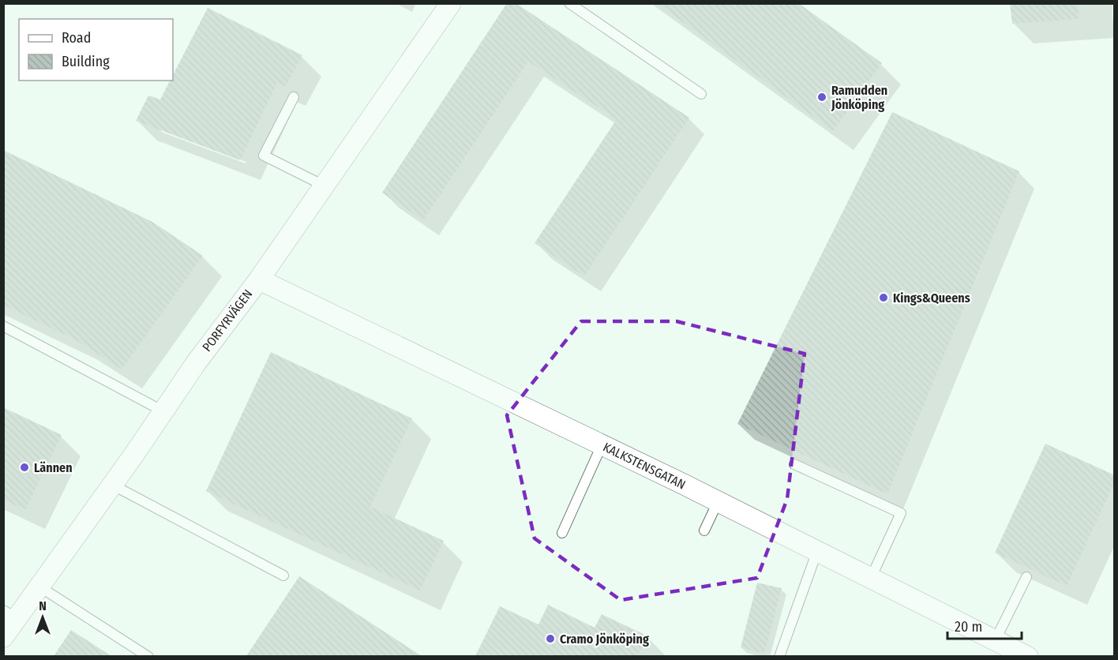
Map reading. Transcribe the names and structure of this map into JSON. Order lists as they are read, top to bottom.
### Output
{
  "streets": {
    "street": ["PORFYRVÄGEN", "KALKSTENSGATAN"]
  },
  "crossings": [
    ["PORFYRVÄGEN", "KALKSTENSGATAN"]
  ],
  "places": [
    "Ramudden Jönköping",
    "Kings&Queens",
    "Lännen",
    "Cramo Jönköping"
  ],
  "legend": ["Road", "Building"],
  "scale_bar": "20 m",
  "north": "top"
}
